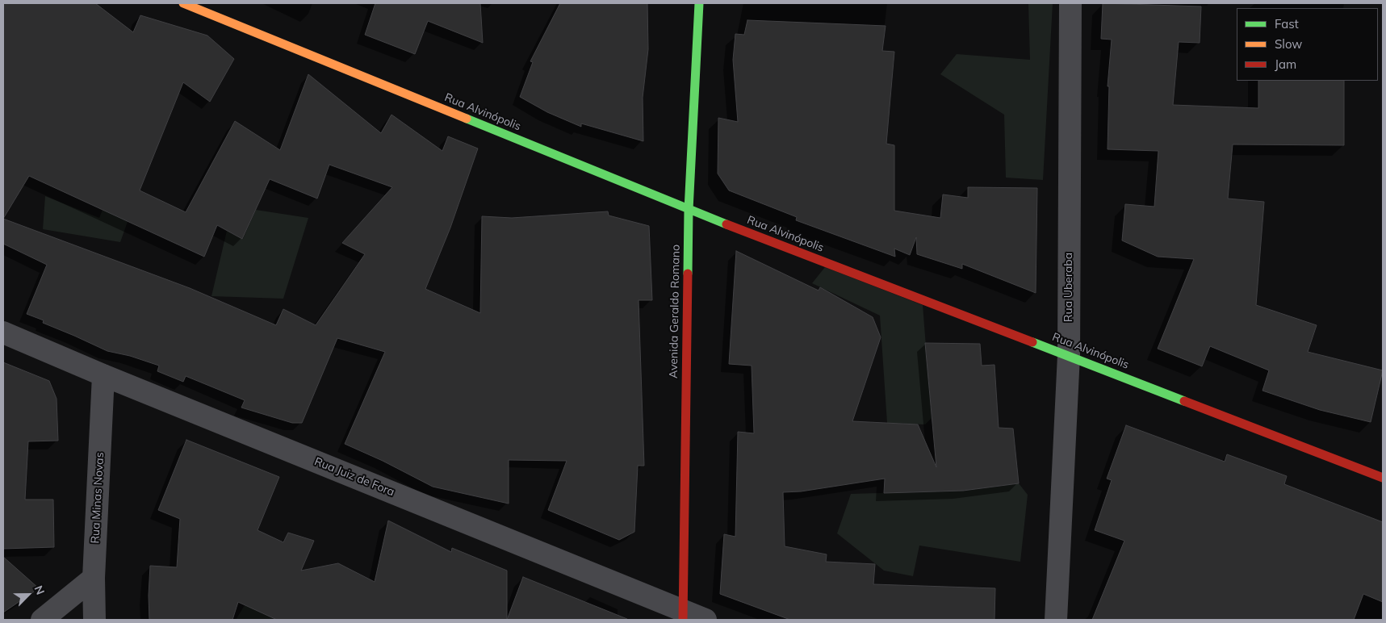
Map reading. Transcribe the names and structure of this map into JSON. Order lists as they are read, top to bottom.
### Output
{
  "streets": {
    "street": [
      "Rua Alvinópolis",
      "Rua Uberaba",
      "Avenida Geraldo Romano",
      "Rua Juiz de Fora",
      "Rua Minas Novas"
    ]
  },
  "crossings": [
    ["Rua Alvinópolis", "Rua Uberaba"],
    ["Rua Alvinópolis", "Avenida Geraldo Romano"],
    ["Avenida Geraldo Romano", "Rua Juiz de Fora"],
    ["Rua Juiz de Fora", "Rua Minas Novas"]
  ],
  "legend": ["Fast", "Slow", "Jam"],
  "north": "top right"
}
